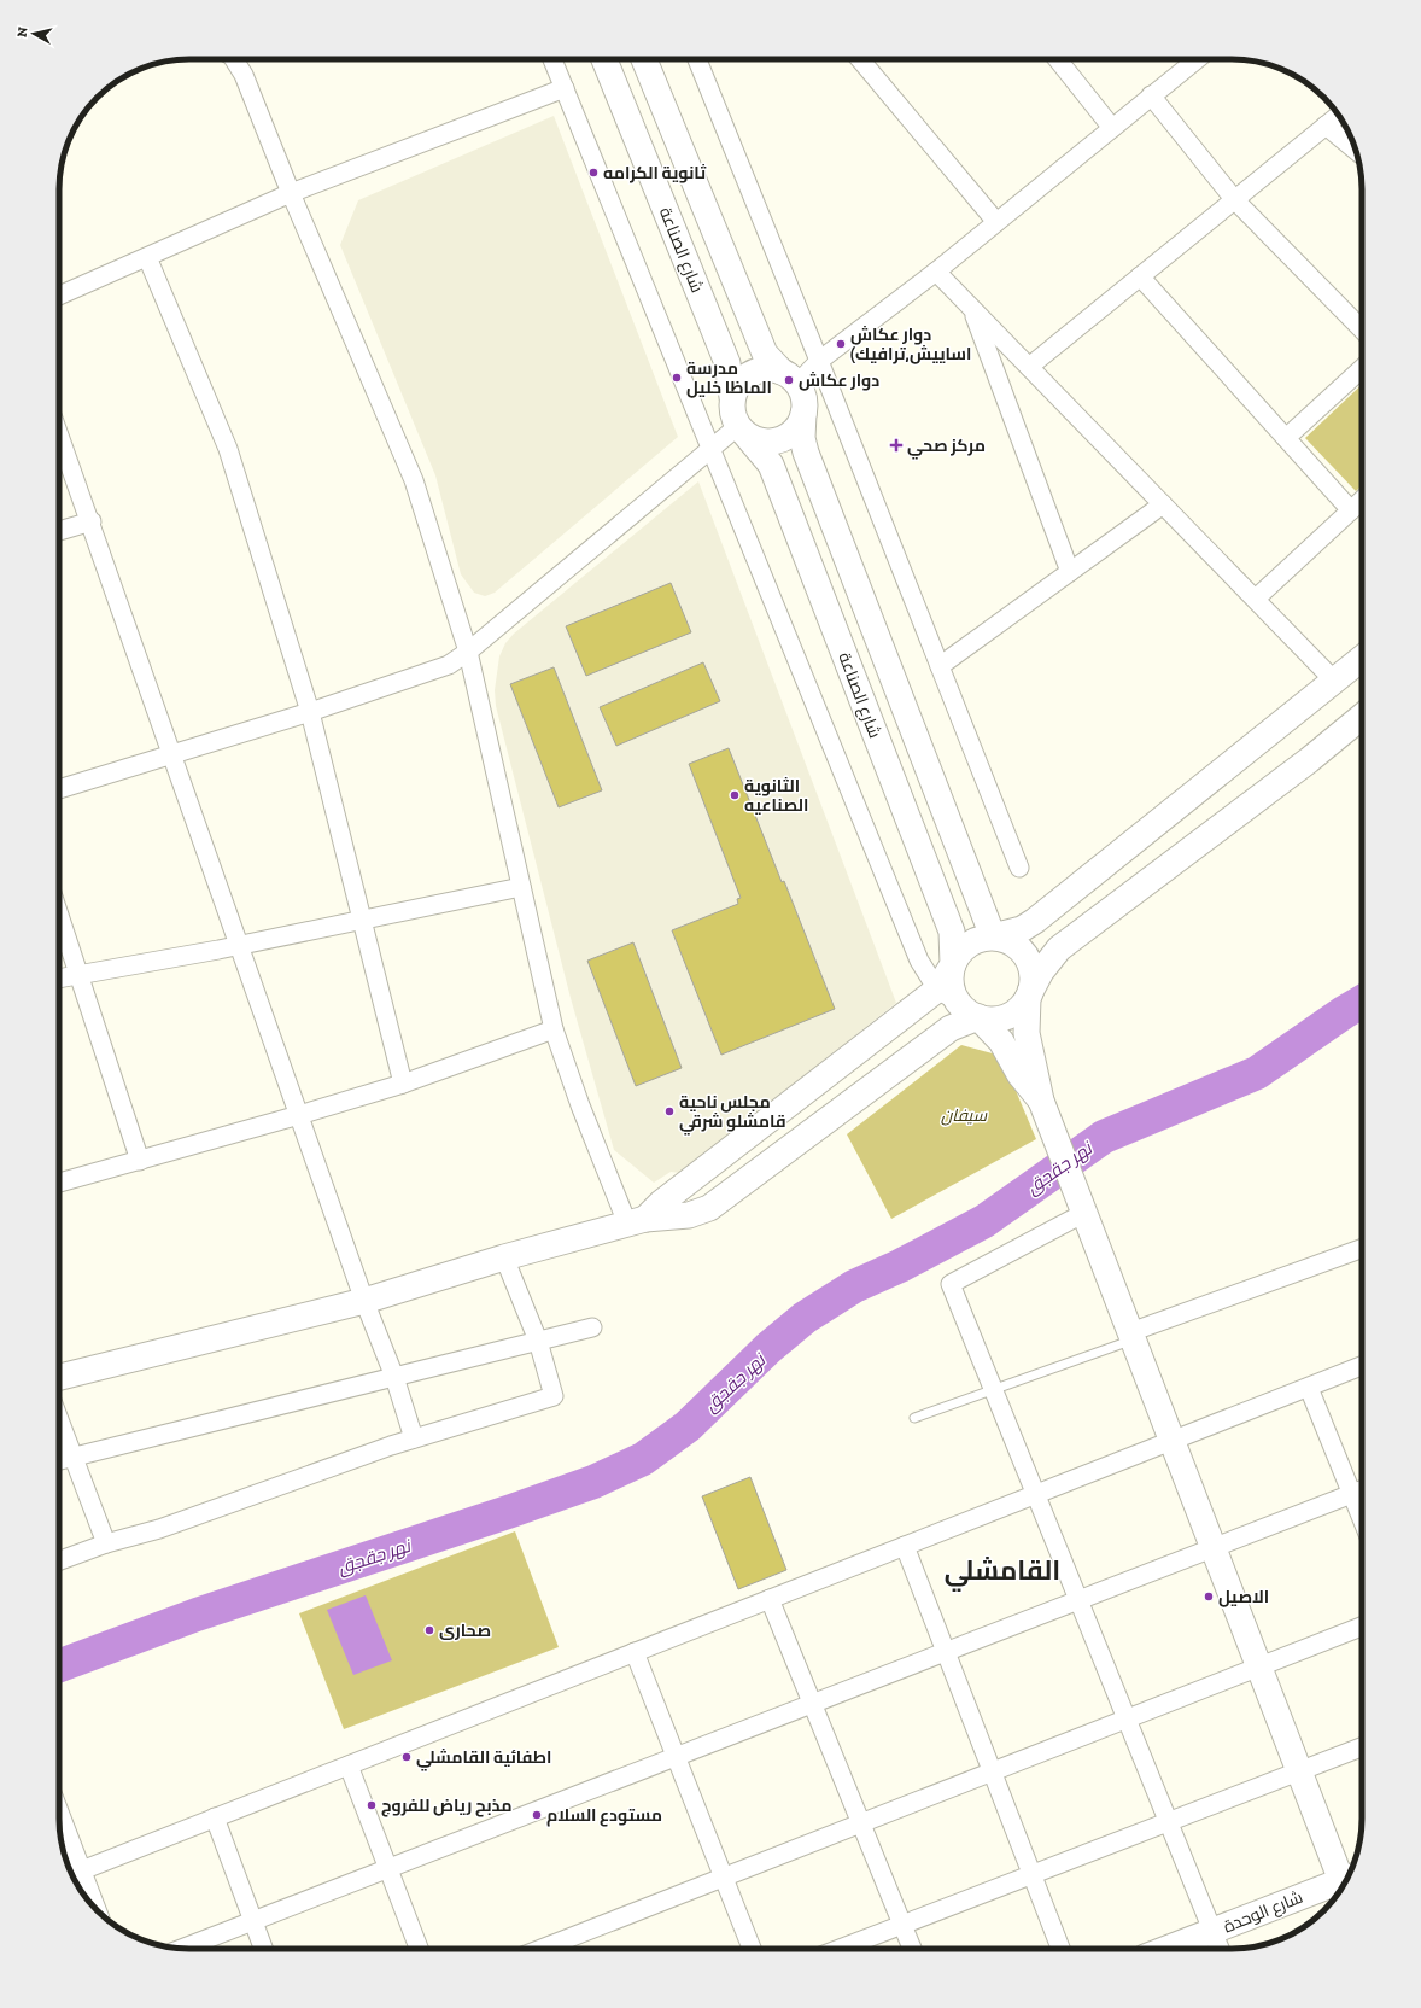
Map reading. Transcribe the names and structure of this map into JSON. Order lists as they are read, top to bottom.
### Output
{
  "streets": {
    "street": ["شارع الصناعة", "شارع الوحدة"]
  },
  "districts": ["القامشلي"],
  "water": ["نهر جقجق"],
  "parks": ["سيفان"],
  "places": {
    "other": [
      "ثانوية الكرامه",
      "دوار عكاش (اساييش٫ترافيك",
      "مدرسة الماظا خليل",
      "دوار عكاش",
      "الثانوية الصناعيه",
      "مجلس ناحية قامشلو شرقي",
      "الاصيل",
      "صحارى",
      "اطفائية القامشلي",
      "مذبح رياض للفروج",
      "مستودع السلام"
    ],
    "health": ["مركز صحي"]
  },
  "north": "left"
}
